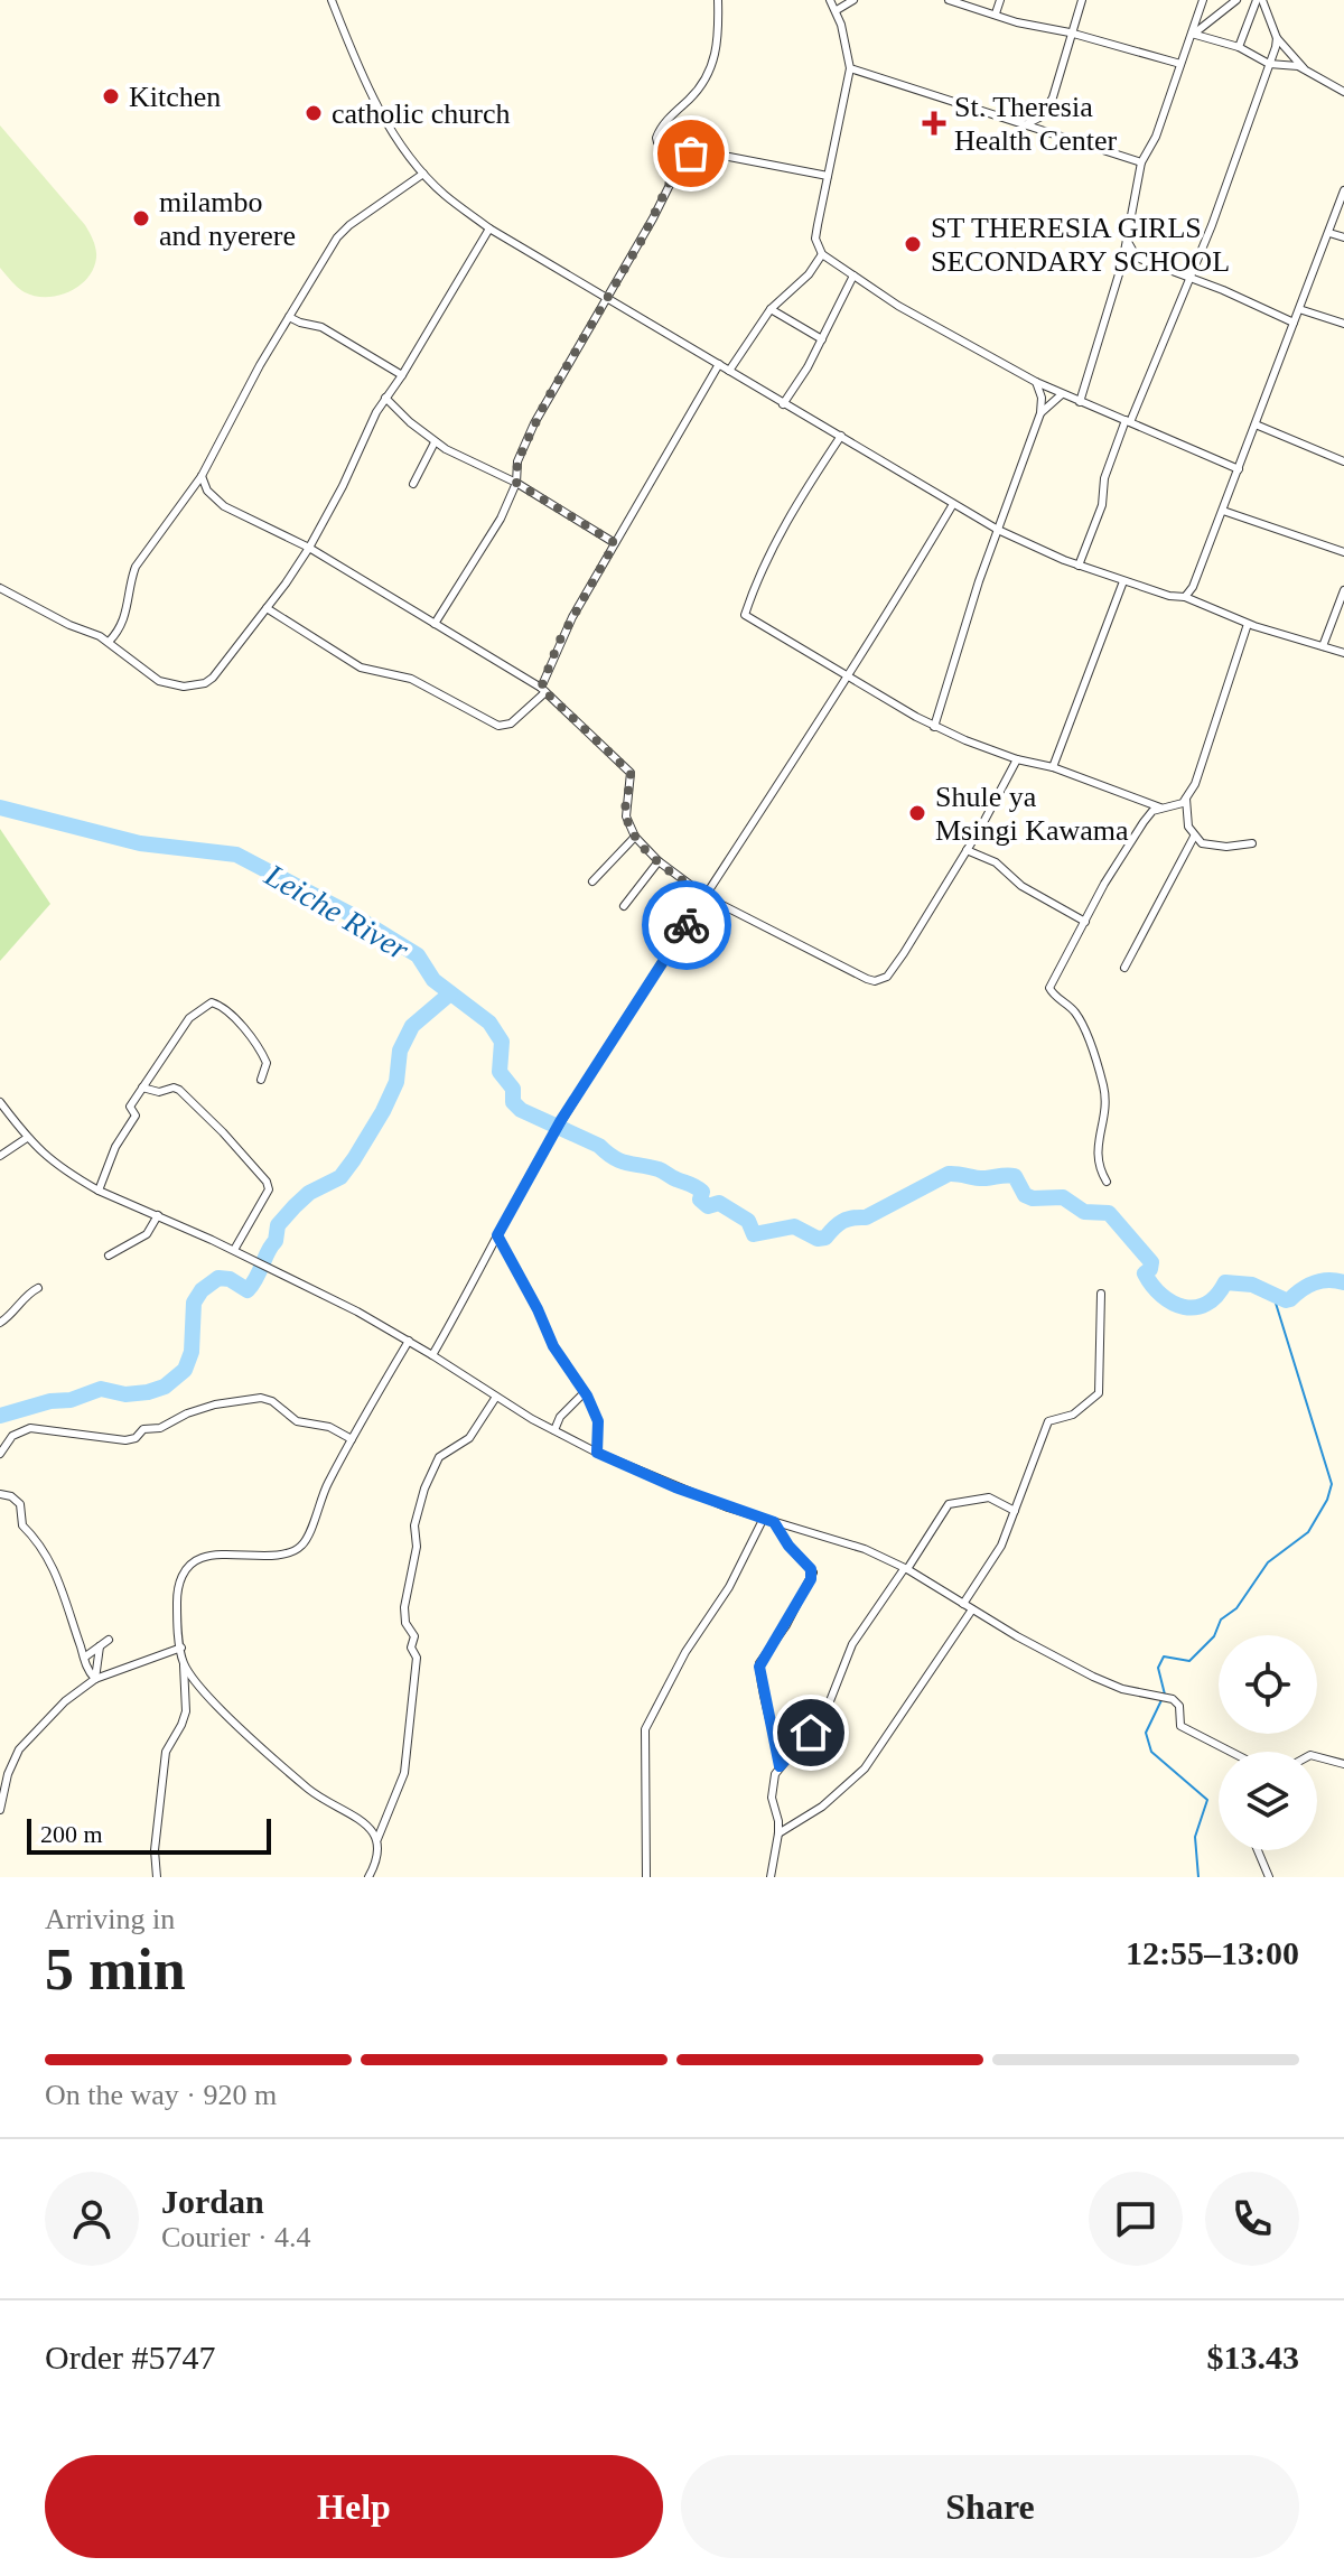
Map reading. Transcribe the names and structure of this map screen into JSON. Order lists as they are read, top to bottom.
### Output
{
  "water": ["Leiche River"],
  "places": {
    "other": [
      "Kitchen",
      "catholic church",
      "milambo and nyerere",
      "ST THERESIA GIRLS SECONDARY SCHOOL",
      "Shule ya Msingi Kawama"
    ],
    "health": ["St. Theresia Health Center"]
  },
  "scale_bar": "200 m",
  "page": {
    "scale": "200 m",
    "heading": ["5 min", "Arriving in", "12:55–13:00"],
    "panel": [
      "Jordan",
      "Courier · 4.4",
      "Order #5747",
      "$13.43"
    ],
    "bar": "On the way · 920 m",
    "buttons": ["Help", "Share"]
  }
}
